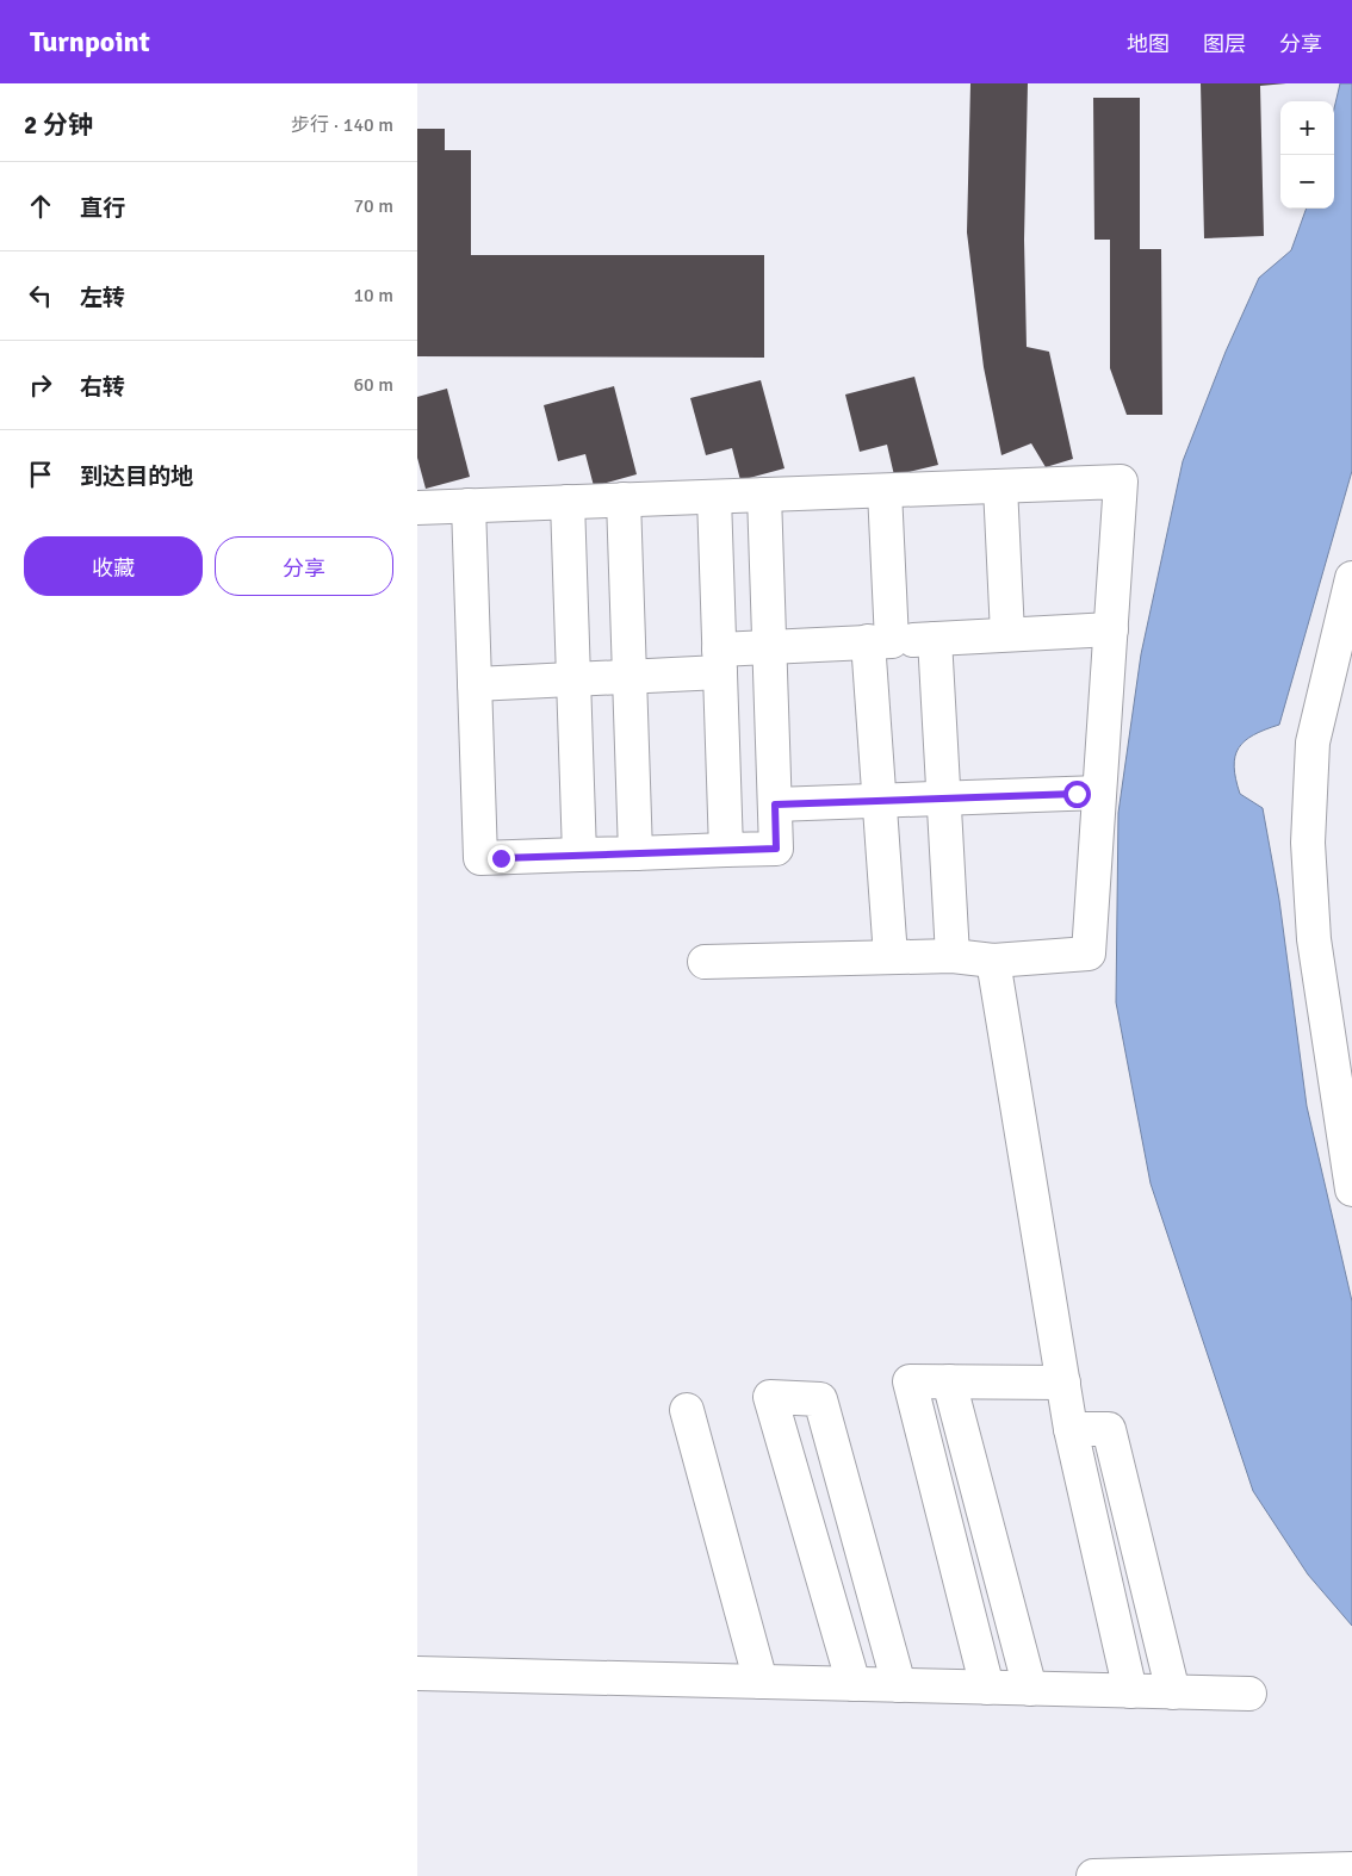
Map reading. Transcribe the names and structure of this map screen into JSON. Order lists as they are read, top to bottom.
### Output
{
  "page": {
    "header": "Turnpoint",
    "nav": ["地图", "图层", "分享"],
    "heading": ["2 分钟", "步行 · 140 m"],
    "map_buttons": ["+", "−"],
    "list": [
      ["直行", "70 m"],
      ["左转", "10 m"],
      ["右转", "60 m"],
      "到达目的地"
    ],
    "buttons": ["收藏", "分享"]
  }
}
